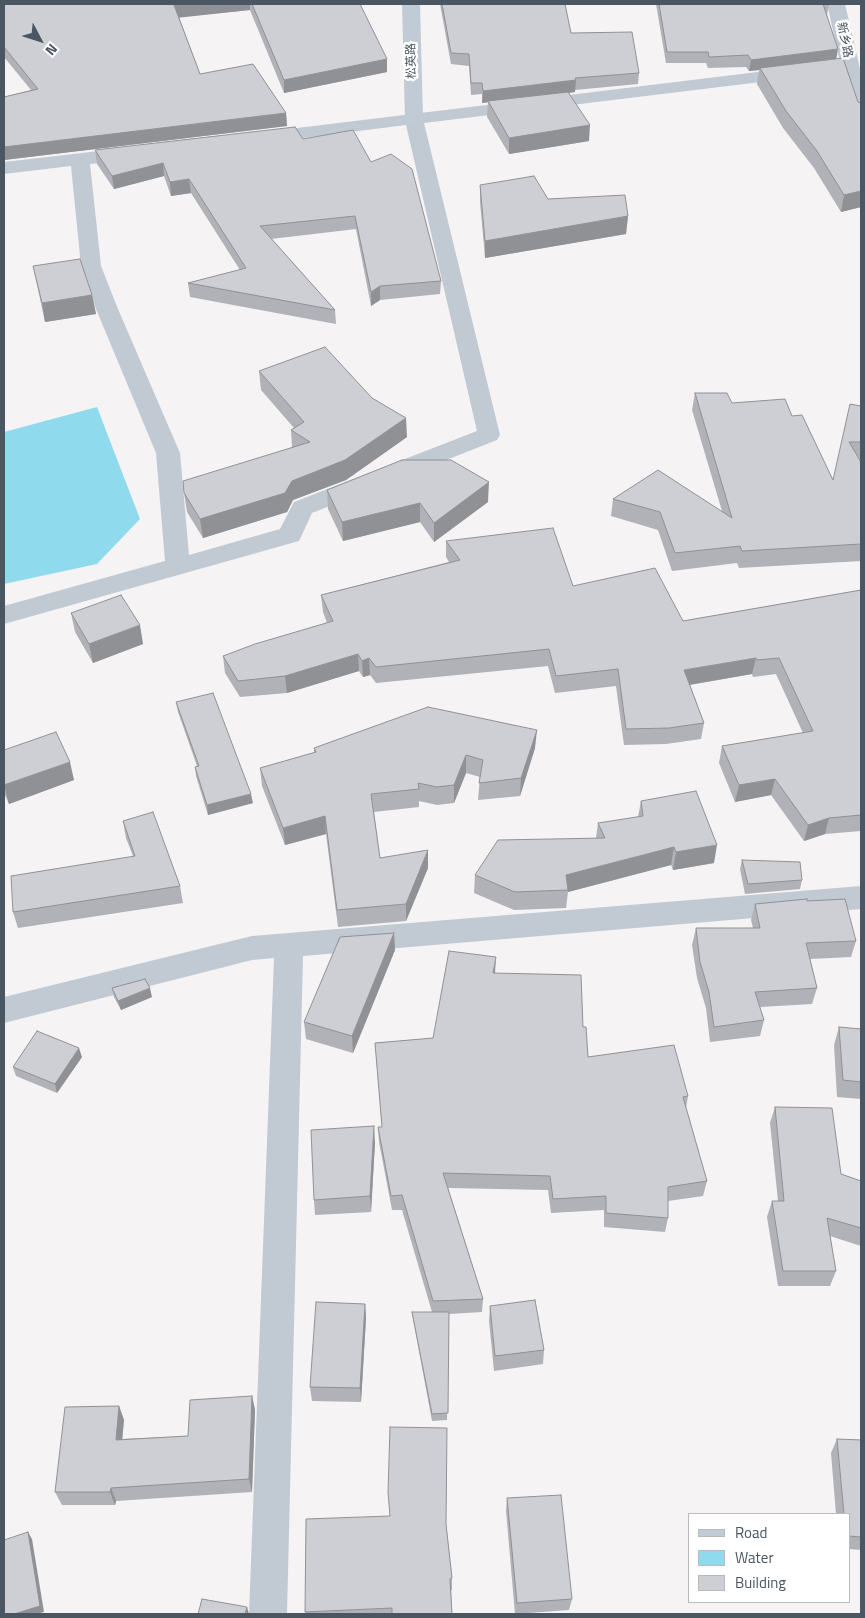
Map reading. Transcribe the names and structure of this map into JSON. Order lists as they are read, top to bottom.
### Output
{
  "streets": {
    "street": ["新乡路", "松英路"]
  },
  "legend": ["Road", "Water", "Building"],
  "north": "bottom right"
}
